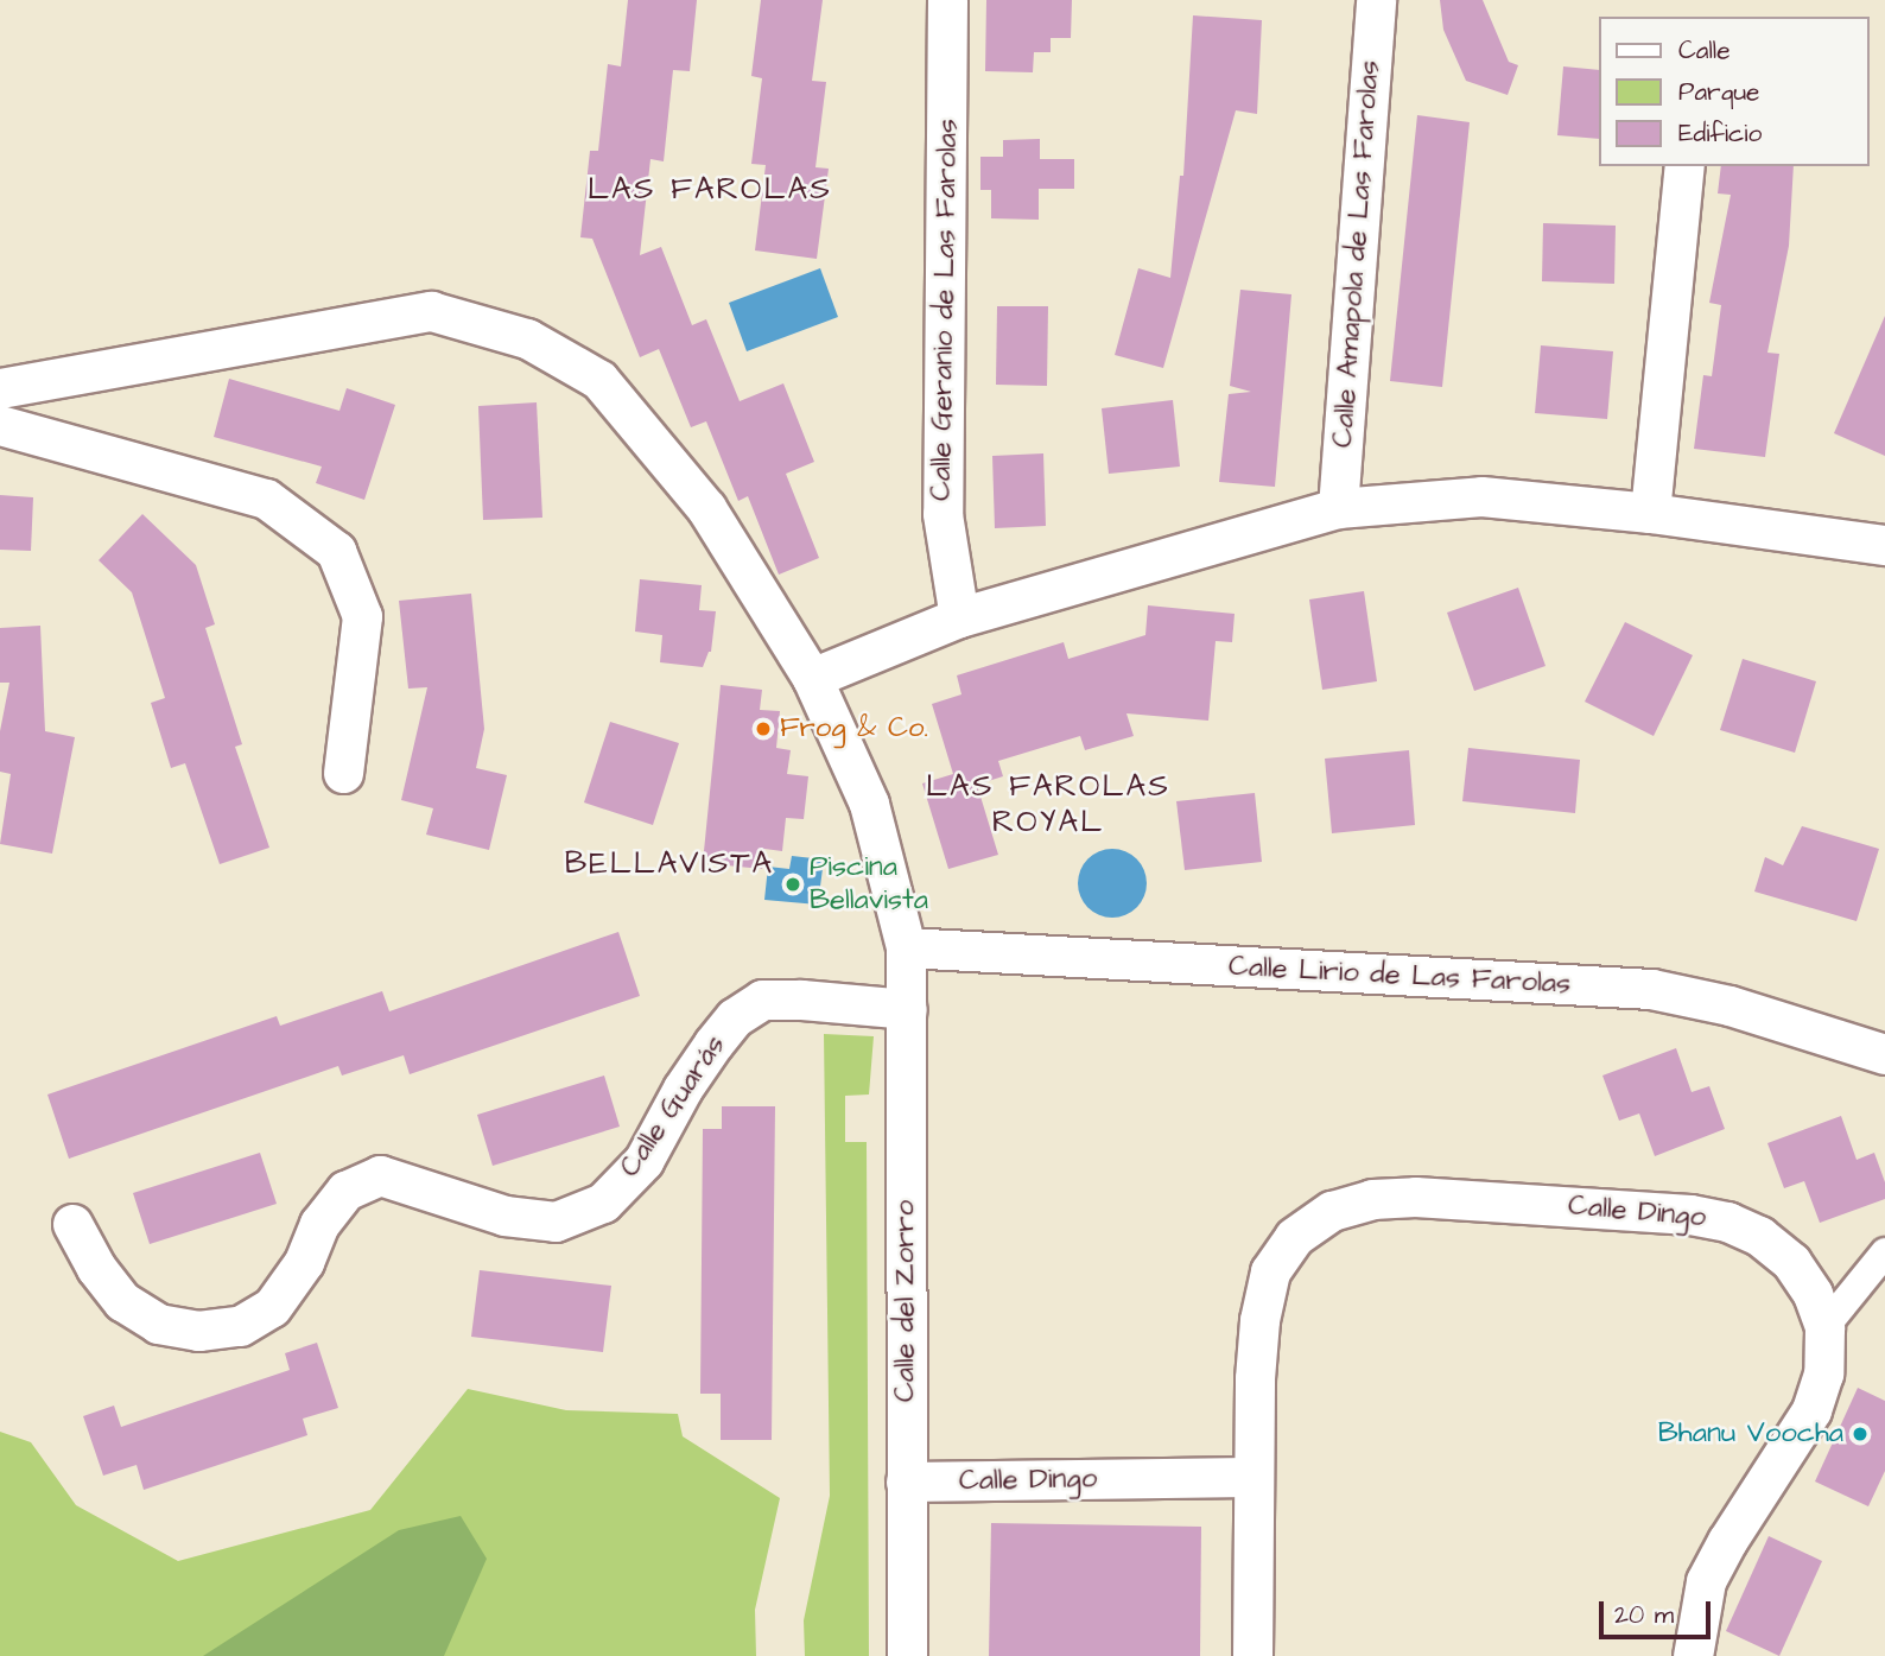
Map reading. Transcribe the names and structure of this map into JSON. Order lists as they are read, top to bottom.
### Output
{
  "streets": {
    "street": [
      "Calle Amapola de Las Farolas",
      "Calle Geranio de Las Farolas",
      "Calle Lirio de Las Farolas",
      "Calle Guarás",
      "Calle Dingo",
      "Calle del Zorro"
    ]
  },
  "crossings": [
    ["Calle Lirio de Las Farolas", "Calle del Zorro"],
    ["Calle Guarás", "Calle del Zorro"],
    ["Calle Dingo", "Calle del Zorro"]
  ],
  "districts": ["LAS FAROLAS", "LAS FAROLAS ROYAL", "BELLAVISTA"],
  "places": ["Frog & Co.", "Piscina Bellavista", "Bhanu Voocha"],
  "legend": ["Calle", "Parque", "Edificio"],
  "scale_bar": "20 m"
}
